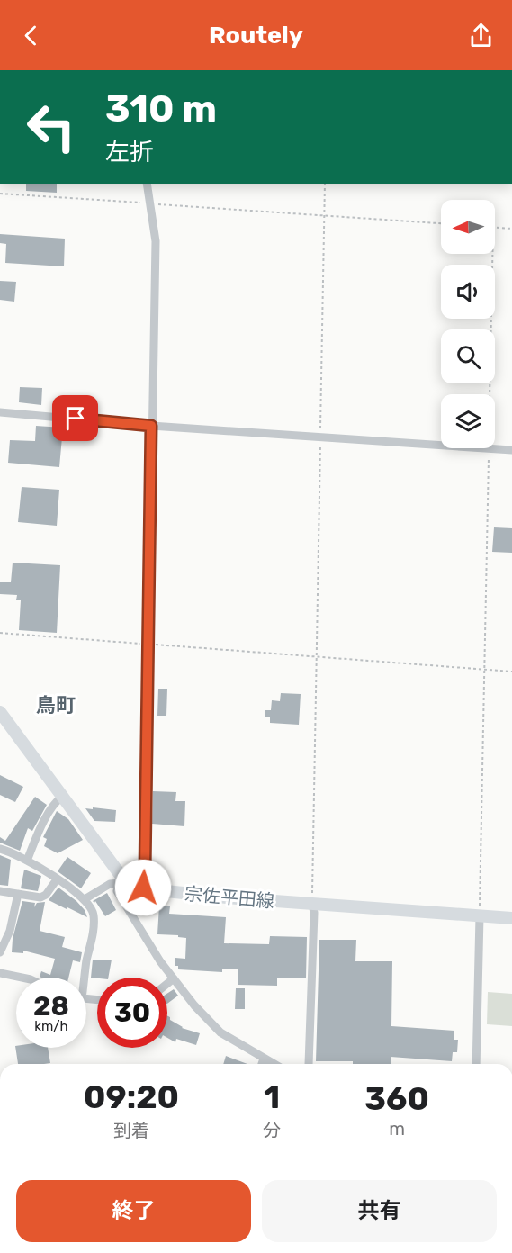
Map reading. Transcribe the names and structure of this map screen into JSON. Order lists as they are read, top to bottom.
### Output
{
  "streets": {
    "main road": ["宗佐平田線"]
  },
  "districts": ["鳥町"],
  "north": "left",
  "page": {
    "header": "Routely",
    "turn": ["310 m", "左折"],
    "speed": "28 km/h",
    "limit": "30",
    "eta": [
      "09:20",
      "到着",
      "1",
      "分",
      "360",
      "m"
    ],
    "buttons": ["終了", "共有"]
  }
}
